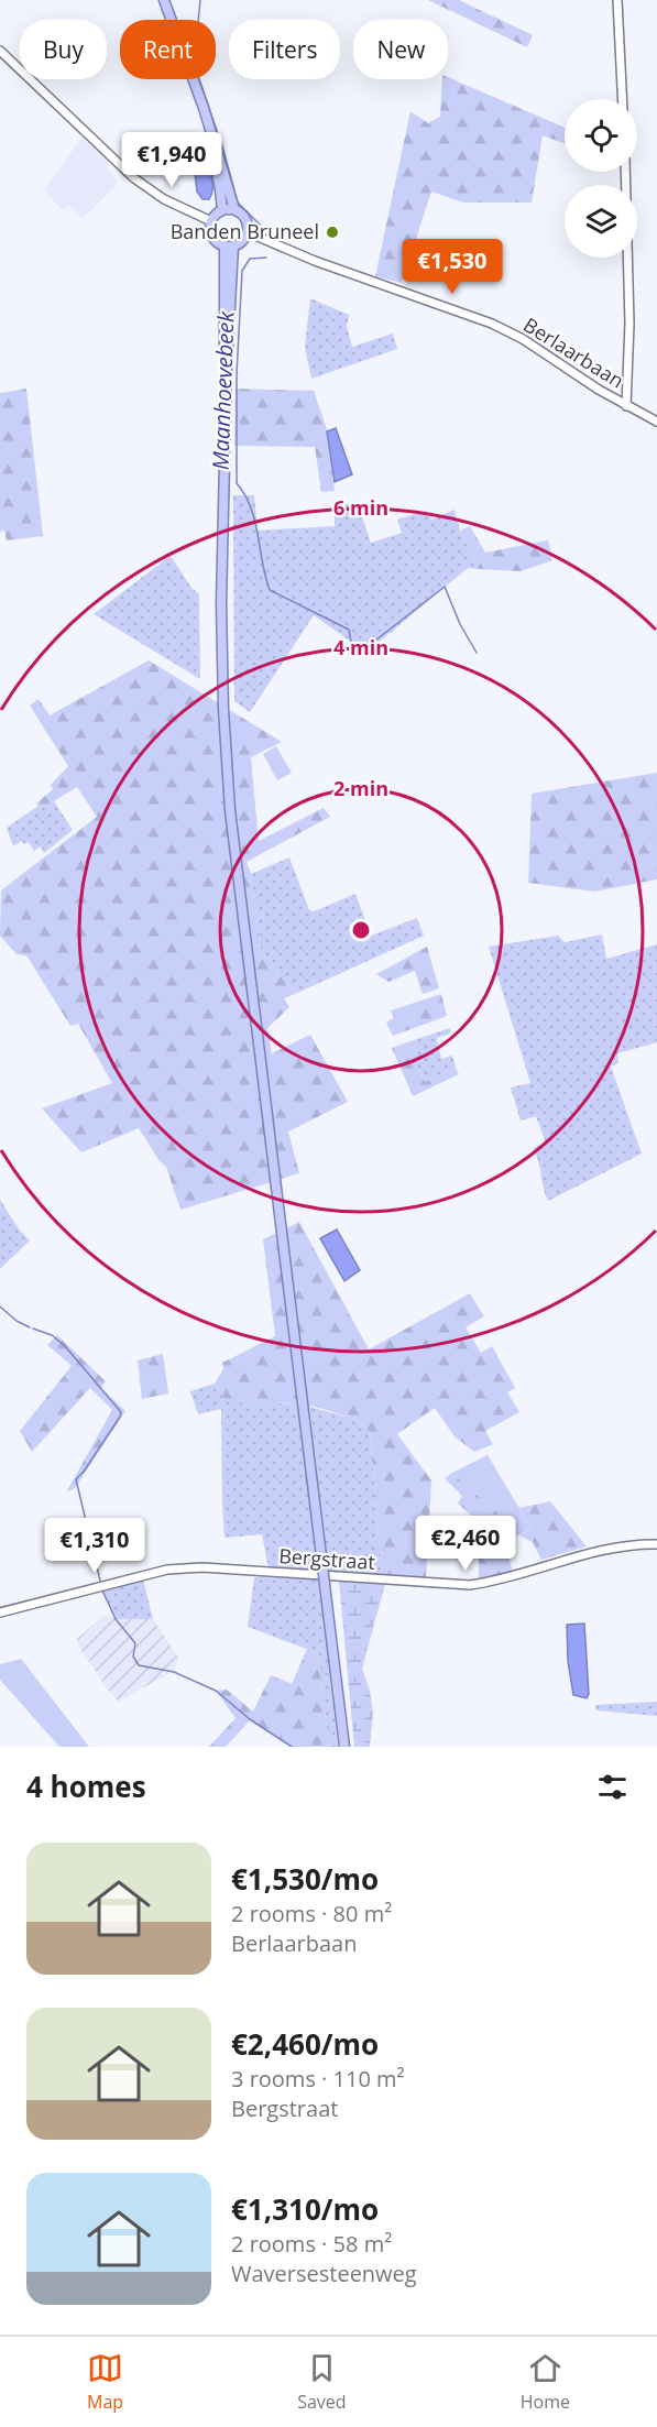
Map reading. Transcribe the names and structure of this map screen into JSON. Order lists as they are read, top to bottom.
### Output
{
  "streets": {
    "street": ["Berlaarbaan", "Bergstraat"]
  },
  "water": ["Maanhoevebeek"],
  "places": ["Banden Bruneel"],
  "page": {
    "chip": [
      "Buy",
      "Rent",
      "Filters",
      "New"
    ],
    "price": [
      "€1,940",
      "€1,530",
      "€2,460",
      "€1,310"
    ],
    "heading": "4 homes",
    "list": [
      {
        "name": "€1,530/mo",
        "note": "2 rooms · 80 m² · Berlaarbaan"
      },
      {
        "name": "€2,460/mo",
        "note": "3 rooms · 110 m² · Bergstraat"
      },
      {
        "name": "€1,310/mo",
        "note": "2 rooms · 58 m² · Waversesteenweg"
      }
    ],
    "tabs": ["Map", "Saved", "Home"]
  },
  "rings": ["6 min", "4 min", "2 min"]
}
